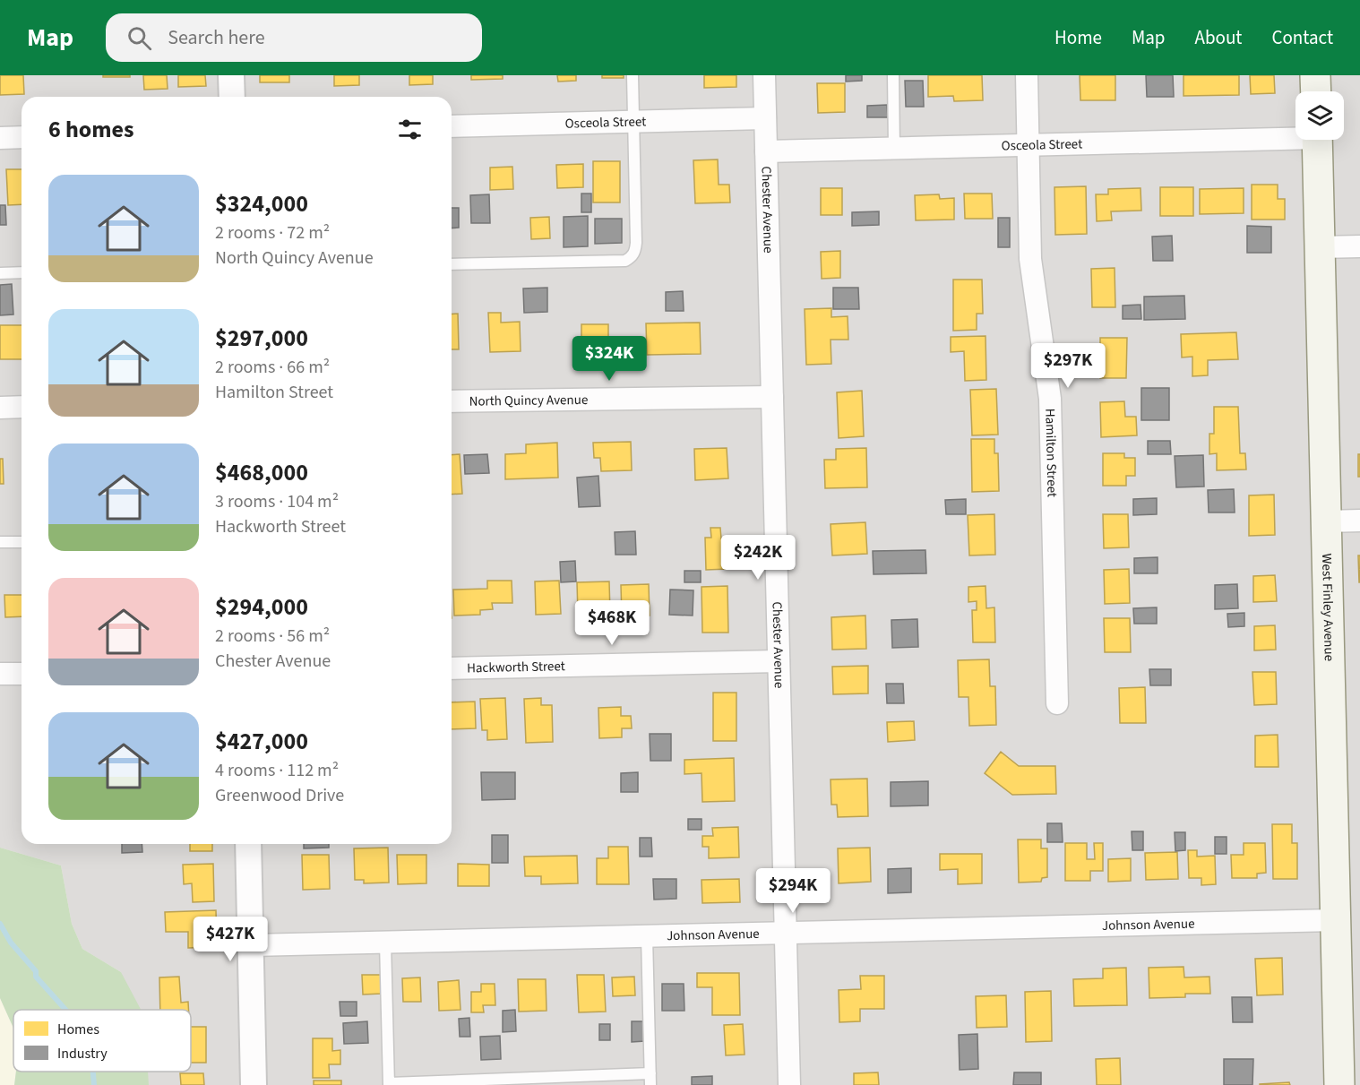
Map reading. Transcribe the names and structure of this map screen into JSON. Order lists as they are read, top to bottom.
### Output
{
  "streets": {
    "main road": ["West Finley Avenue"],
    "street": [
      "Osceola Street",
      "Chester Avenue",
      "North Quincy Avenue",
      "Hamilton Street",
      "Hackworth Street",
      "Johnson Avenue"
    ]
  },
  "crossings": [
    ["Osceola Street", "Chester Avenue"],
    ["Osceola Street", "Hamilton Street"],
    ["Chester Avenue", "North Quincy Avenue"],
    ["Chester Avenue", "Hackworth Street"],
    ["Chester Avenue", "Johnson Avenue"],
    ["West Finley Avenue", "Johnson Avenue"]
  ],
  "legend": ["Homes", "Industry"],
  "page": {
    "header": "Map",
    "search": "Search here",
    "nav": [
      "Home",
      "Map",
      "About",
      "Contact"
    ],
    "heading": "6 homes",
    "list": [
      {
        "name": "$324,000",
        "note": "2 rooms · 72 m² · North Quincy Avenue"
      },
      {
        "name": "$297,000",
        "note": "2 rooms · 66 m² · Hamilton Street"
      },
      {
        "name": "$468,000",
        "note": "3 rooms · 104 m² · Hackworth Street"
      },
      {
        "name": "$294,000",
        "note": "2 rooms · 56 m² · Chester Avenue"
      },
      {
        "name": "$427,000",
        "note": "4 rooms · 112 m² · Greenwood Drive"
      }
    ],
    "price": [
      "$324K",
      "$297K",
      "$242K",
      "$468K",
      "$294K",
      "$427K"
    ]
  }
}
